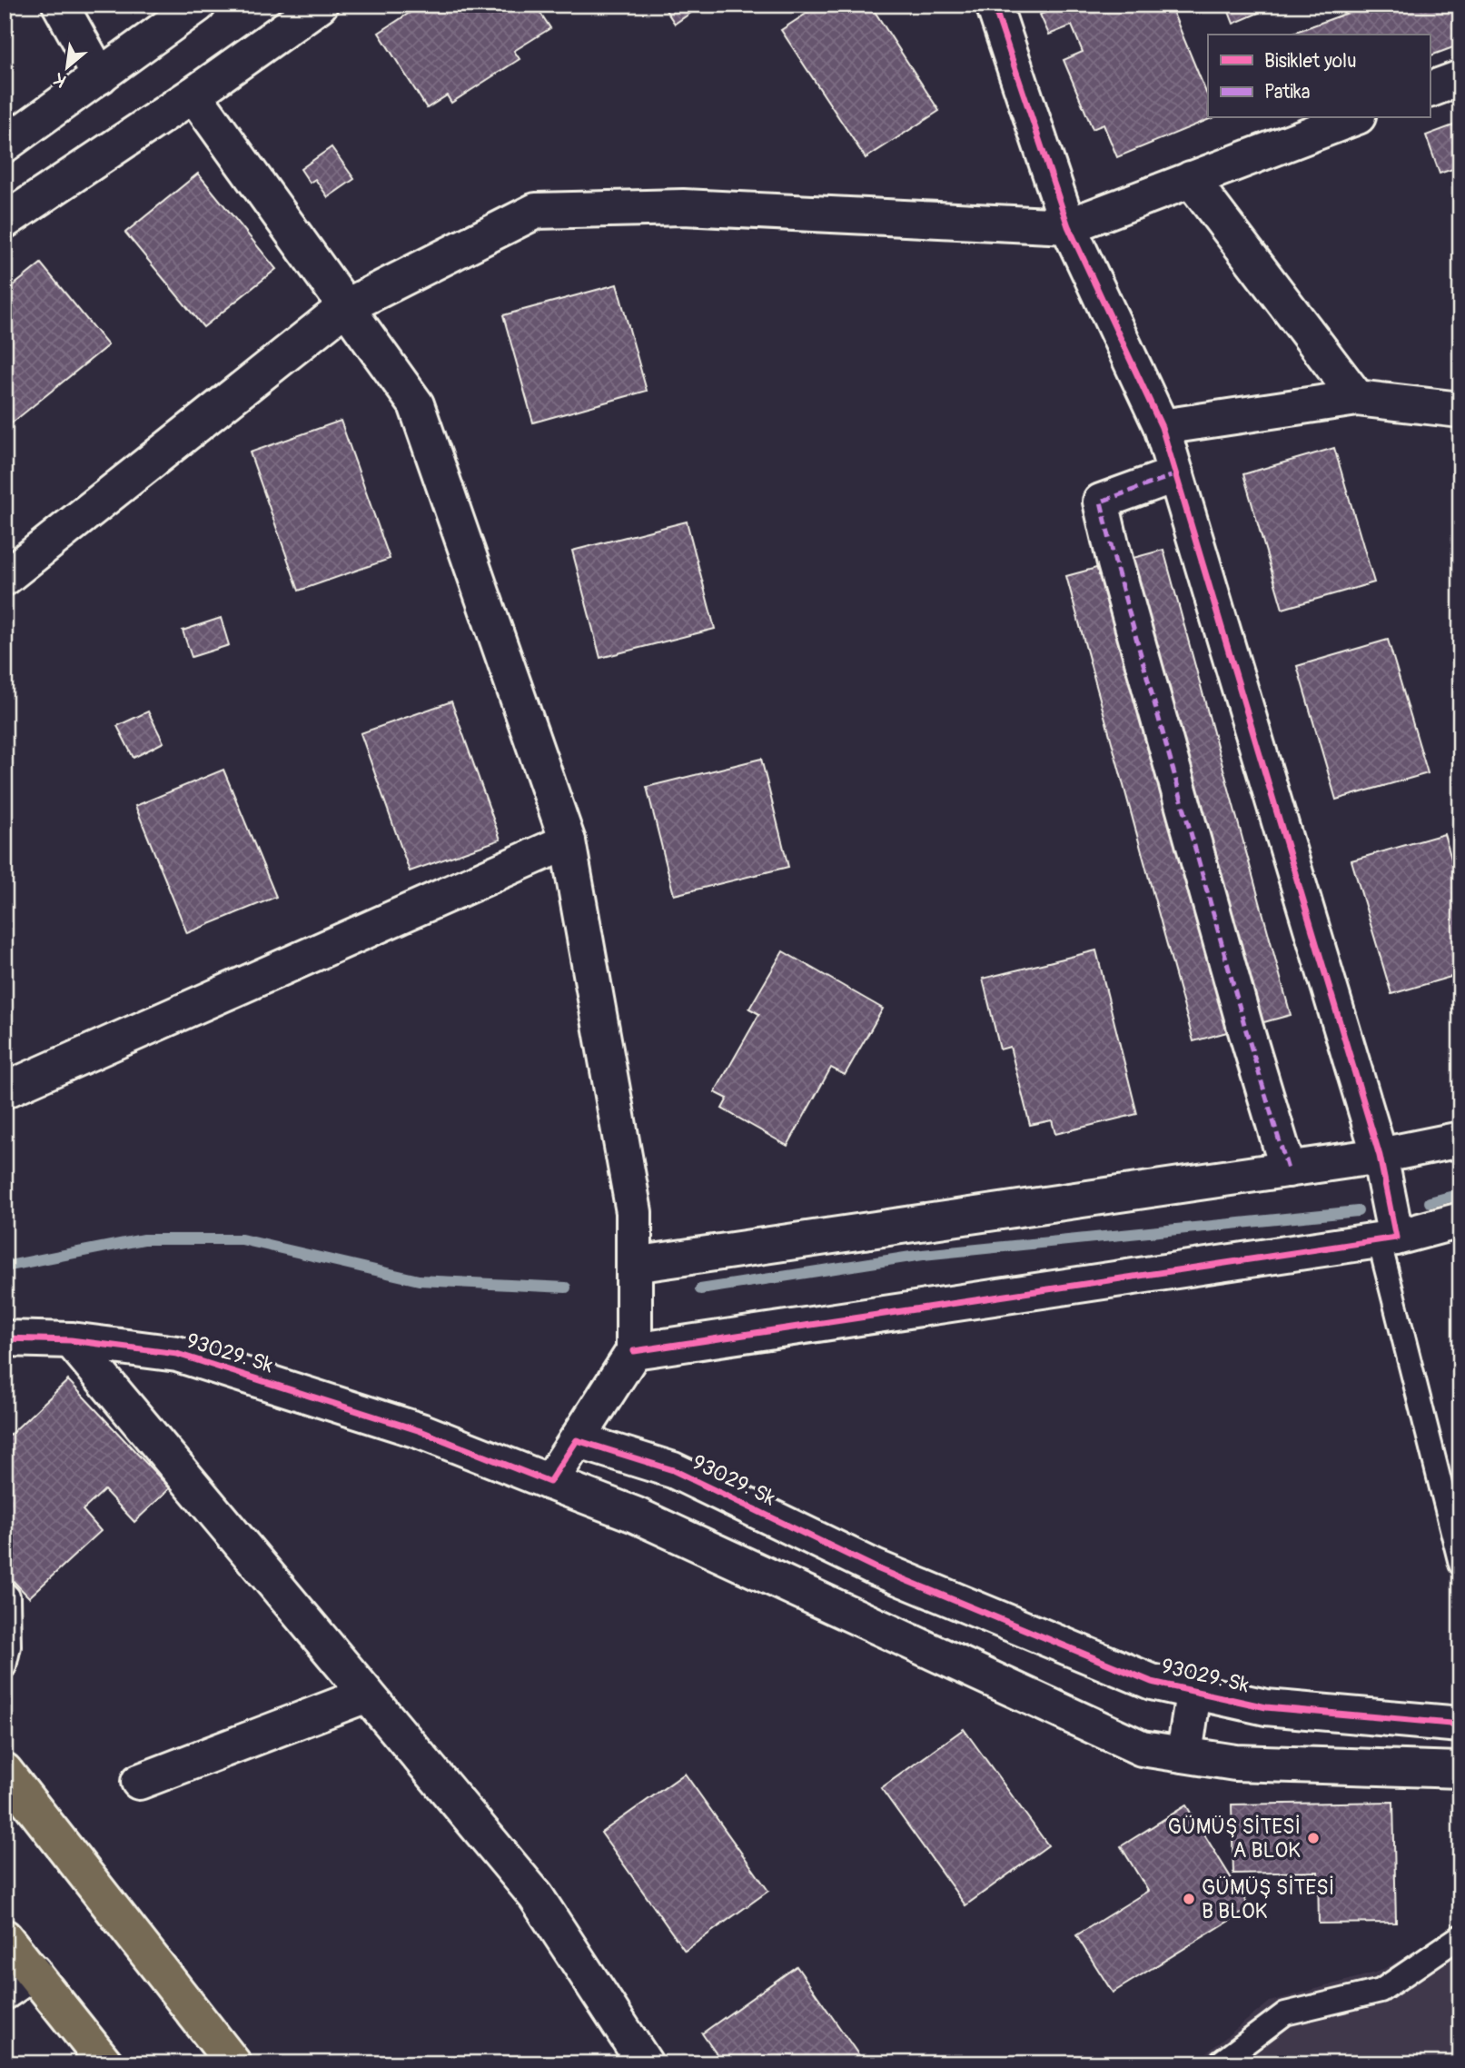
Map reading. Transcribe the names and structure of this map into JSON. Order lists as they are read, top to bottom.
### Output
{
  "streets": {
    "street": ["93029. Sk"]
  },
  "places": ["GÜMÜŞ SİTESİ A BLOK", "GÜMÜŞ SİTESİ B BLOK"],
  "legend": ["Bisiklet yolu", "Patika"],
  "north": "bottom left"
}
